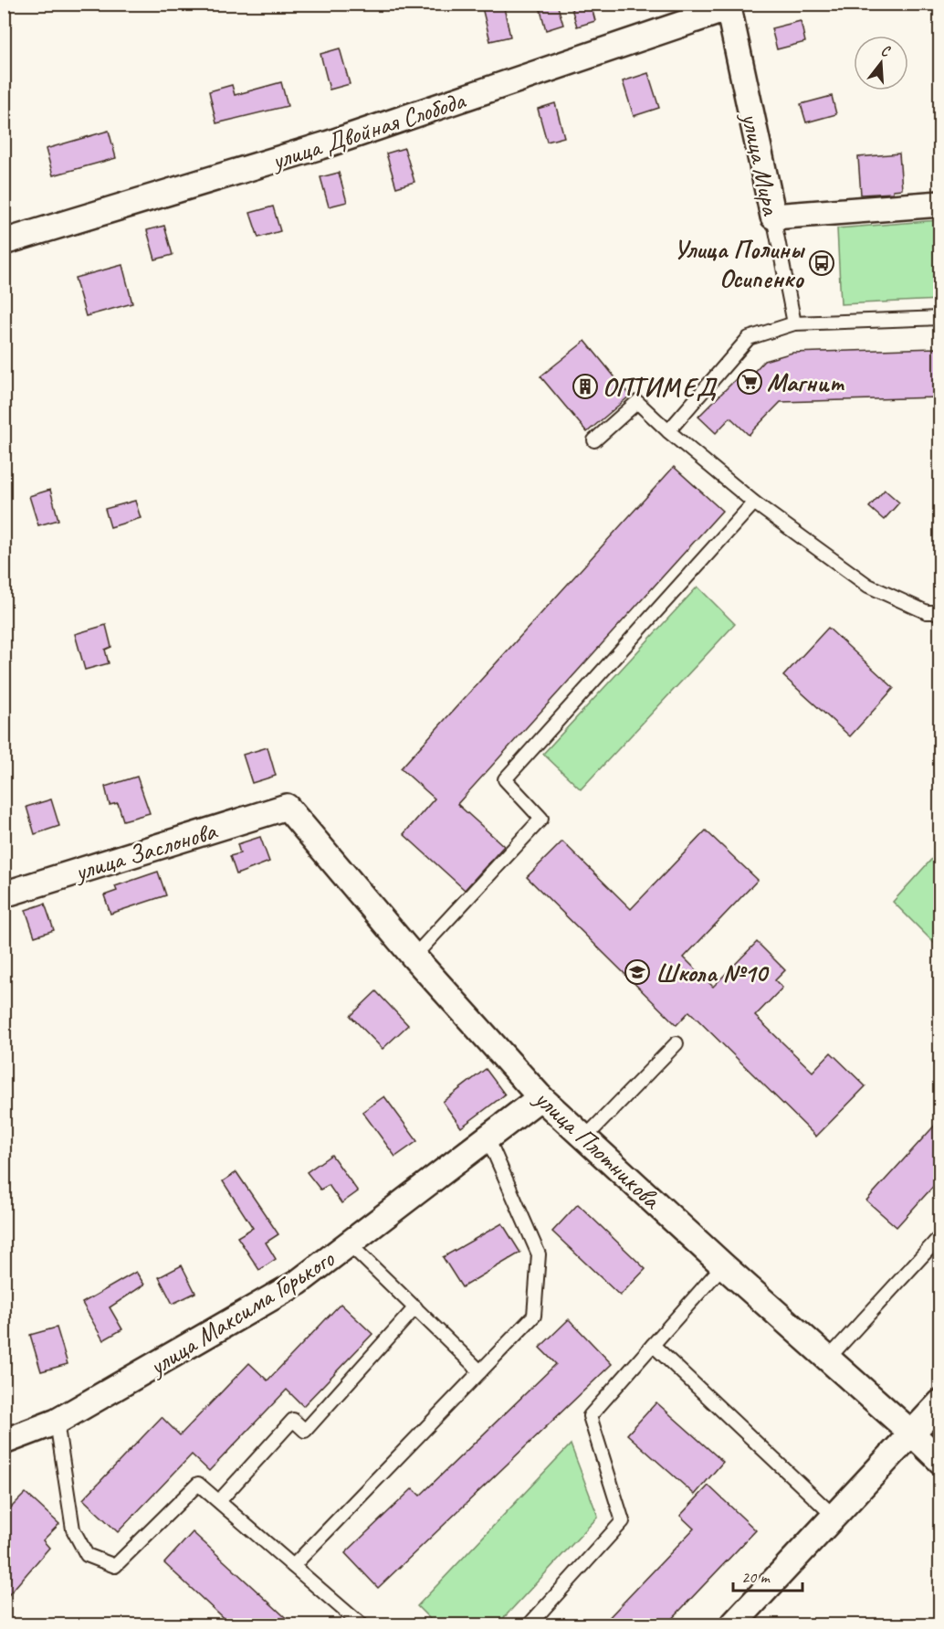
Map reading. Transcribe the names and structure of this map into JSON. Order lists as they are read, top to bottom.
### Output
{
  "streets": {
    "street": [
      "улица Двойная Слобода",
      "улица Мира",
      "улица Заслонова",
      "улица Плотникова",
      "улица Максима Горького"
    ]
  },
  "crossings": [
    ["улица Двойная Слобода", "улица Мира"],
    ["улица Заслонова", "улица Плотникова"],
    ["улица Плотникова", "улица Максима Горького"]
  ],
  "places": {
    "bus stop": ["Улица Полины Осипенко"],
    "supermarket": ["Магнит"],
    "building": ["ОПТИМЕД"],
    "school or university": ["Школа №10"]
  },
  "scale_bar": "20 m",
  "north": "top"
}
